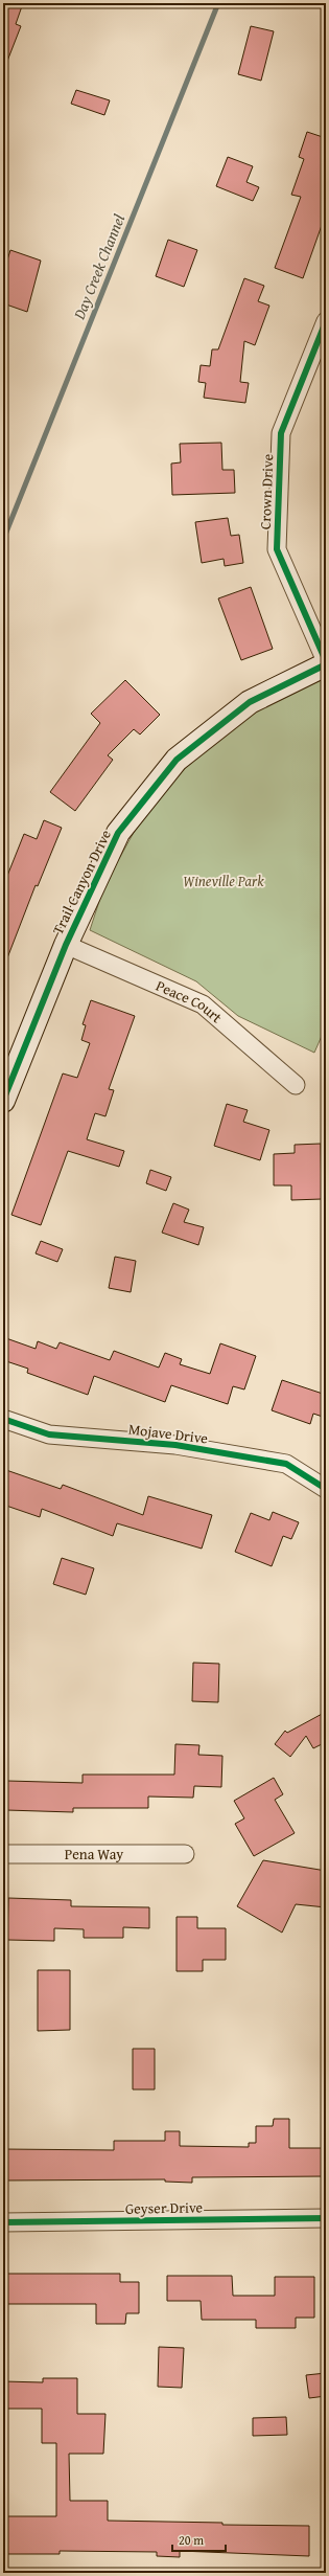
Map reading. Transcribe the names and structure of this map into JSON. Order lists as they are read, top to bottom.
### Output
{
  "streets": {
    "street": [
      "Crown Drive",
      "Trail Canyon Drive",
      "Peace Court",
      "Mojave Drive",
      "Pena Way",
      "Geyser Drive"
    ]
  },
  "crossings": [
    ["Trail Canyon Drive", "Peace Court"]
  ],
  "water": ["Day Creek Channel"],
  "parks": ["Wineville Park"],
  "scale_bar": "20 m"
}
